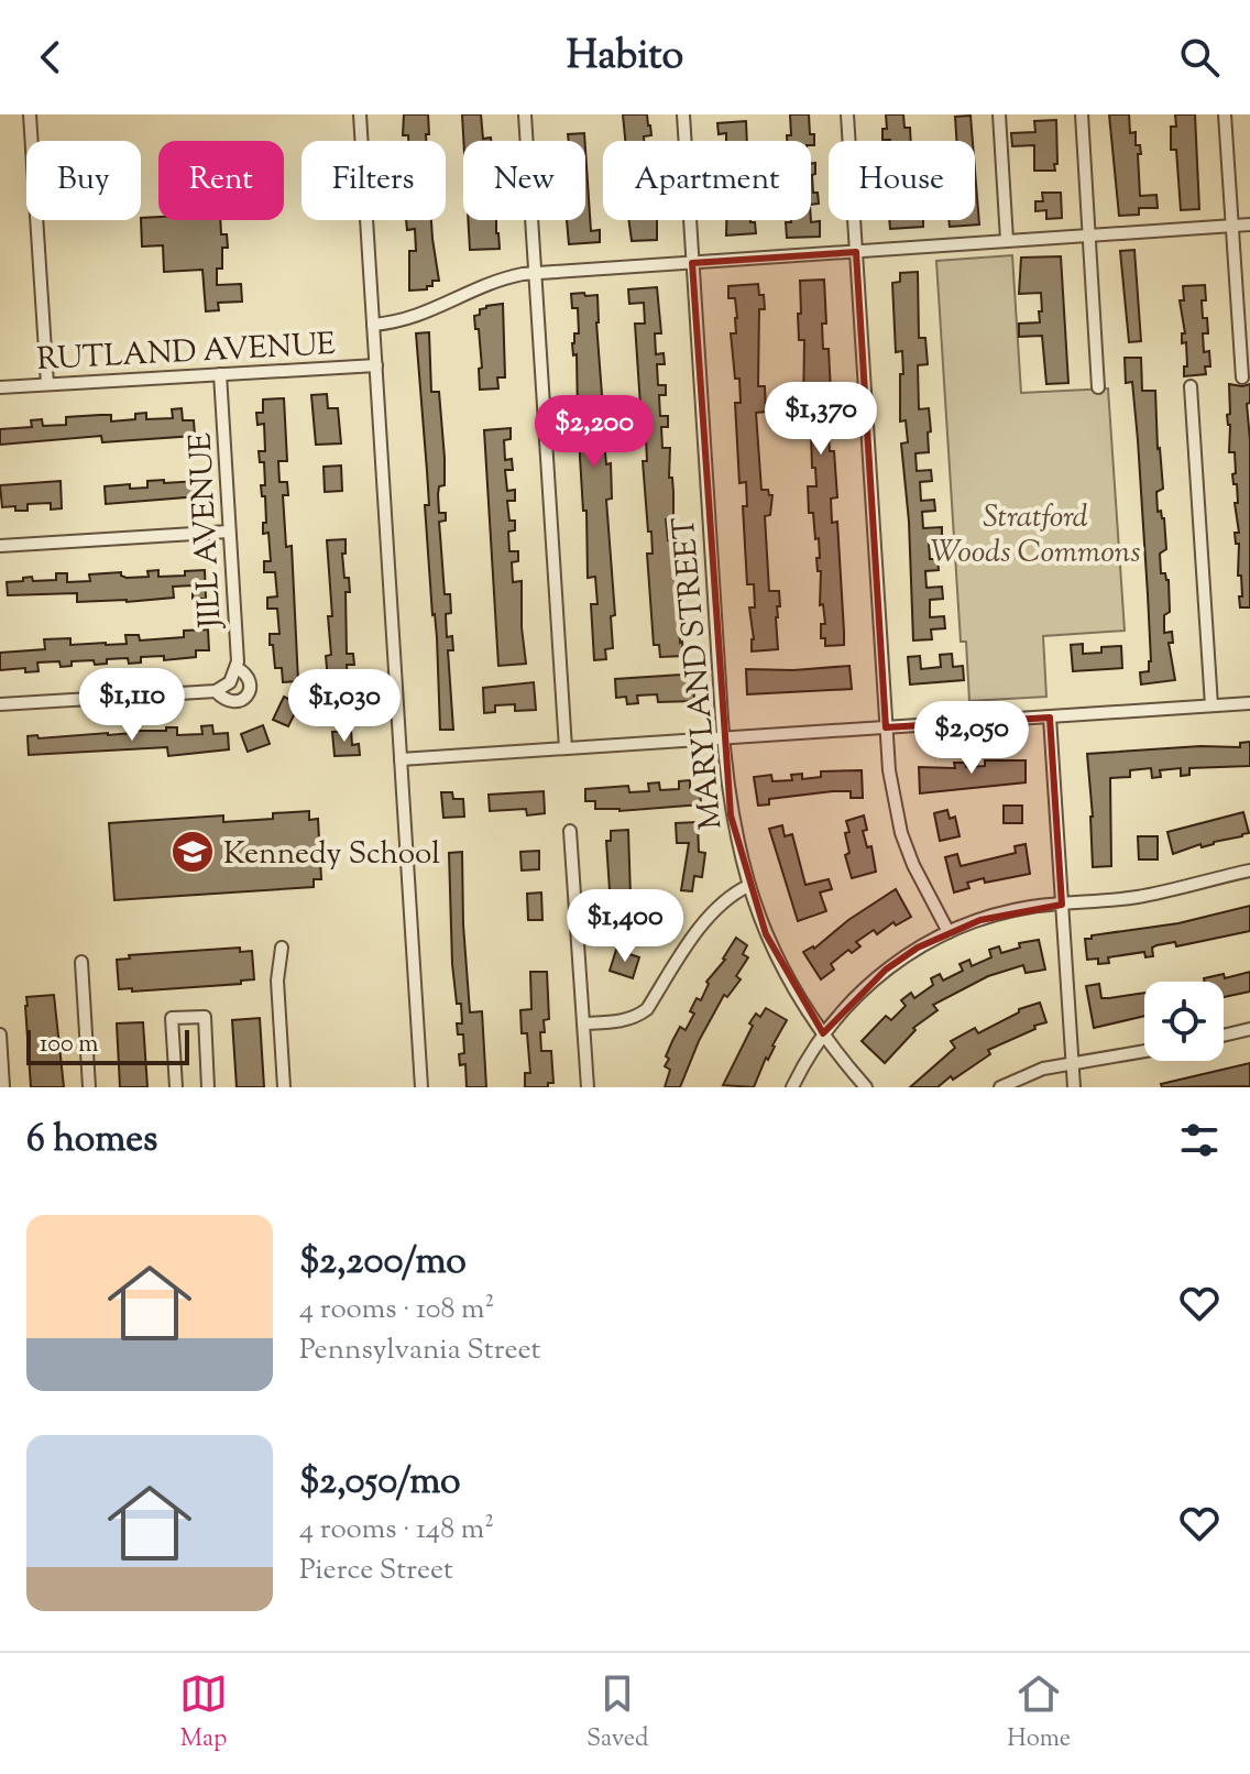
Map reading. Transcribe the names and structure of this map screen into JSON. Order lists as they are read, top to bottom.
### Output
{
  "streets": {
    "street": ["RUTLAND AVENUE", "JILL AVENUE", "MARYLAND STREET"]
  },
  "crossings": [
    ["RUTLAND AVENUE", "JILL AVENUE"],
    ["RUTLAND AVENUE", "MARYLAND STREET"]
  ],
  "parks": ["Stratford Woods Commons"],
  "places": {
    "school or university": ["Kennedy School"]
  },
  "scale_bar": "100 m",
  "page": {
    "header": "Habito",
    "chip": [
      "Buy",
      "Rent",
      "Filters",
      "New",
      "Apartment",
      "House"
    ],
    "price": [
      "$1,370",
      "$2,200",
      "$1,110",
      "$1,030",
      "$2,050",
      "$1,400"
    ],
    "scale": "100 m",
    "heading": "6 homes",
    "list": [
      {
        "name": "$2,200/mo",
        "note": "4 rooms · 108 m² · Pennsylvania Street"
      },
      {
        "name": "$2,050/mo",
        "note": "4 rooms · 148 m² · Pierce Street"
      }
    ],
    "tabs": ["Map", "Saved", "Home"]
  }
}
